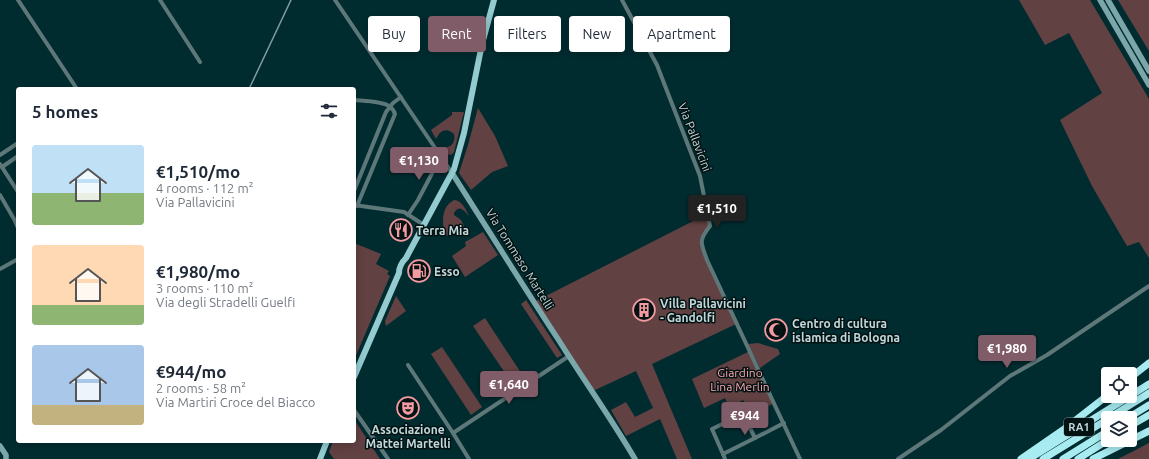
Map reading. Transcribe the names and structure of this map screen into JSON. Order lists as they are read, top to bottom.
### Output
{
  "streets": {
    "highway": ["RA1"],
    "main road": ["Via Tommaso Martelli"],
    "street": ["Via Pallavicini"]
  },
  "parks": ["Giardino Lina Merlin"],
  "places": {
    "restaurant": ["Terra Mia"],
    "fuel station": ["Esso"],
    "building": ["Villa Pallavicini - Gandolfi"],
    "mosque": ["Centro di cultura islamica di Bologna"],
    "theatre": ["Associazione Mattei Martelli"]
  },
  "page": {
    "chip": [
      "Buy",
      "Rent",
      "Filters",
      "New",
      "Apartment"
    ],
    "heading": "5 homes",
    "list": [
      {
        "name": "€1,510/mo",
        "note": "4 rooms · 112 m² · Via Pallavicini"
      },
      {
        "name": "€1,980/mo",
        "note": "3 rooms · 110 m² · Via degli Stradelli Guelfi"
      },
      {
        "name": "€944/mo",
        "note": "2 rooms · 58 m² · Via Martiri Croce del Biacco"
      }
    ],
    "price": [
      "€1,130",
      "€1,510",
      "€1,980",
      "€1,640",
      "€944"
    ]
  }
}
